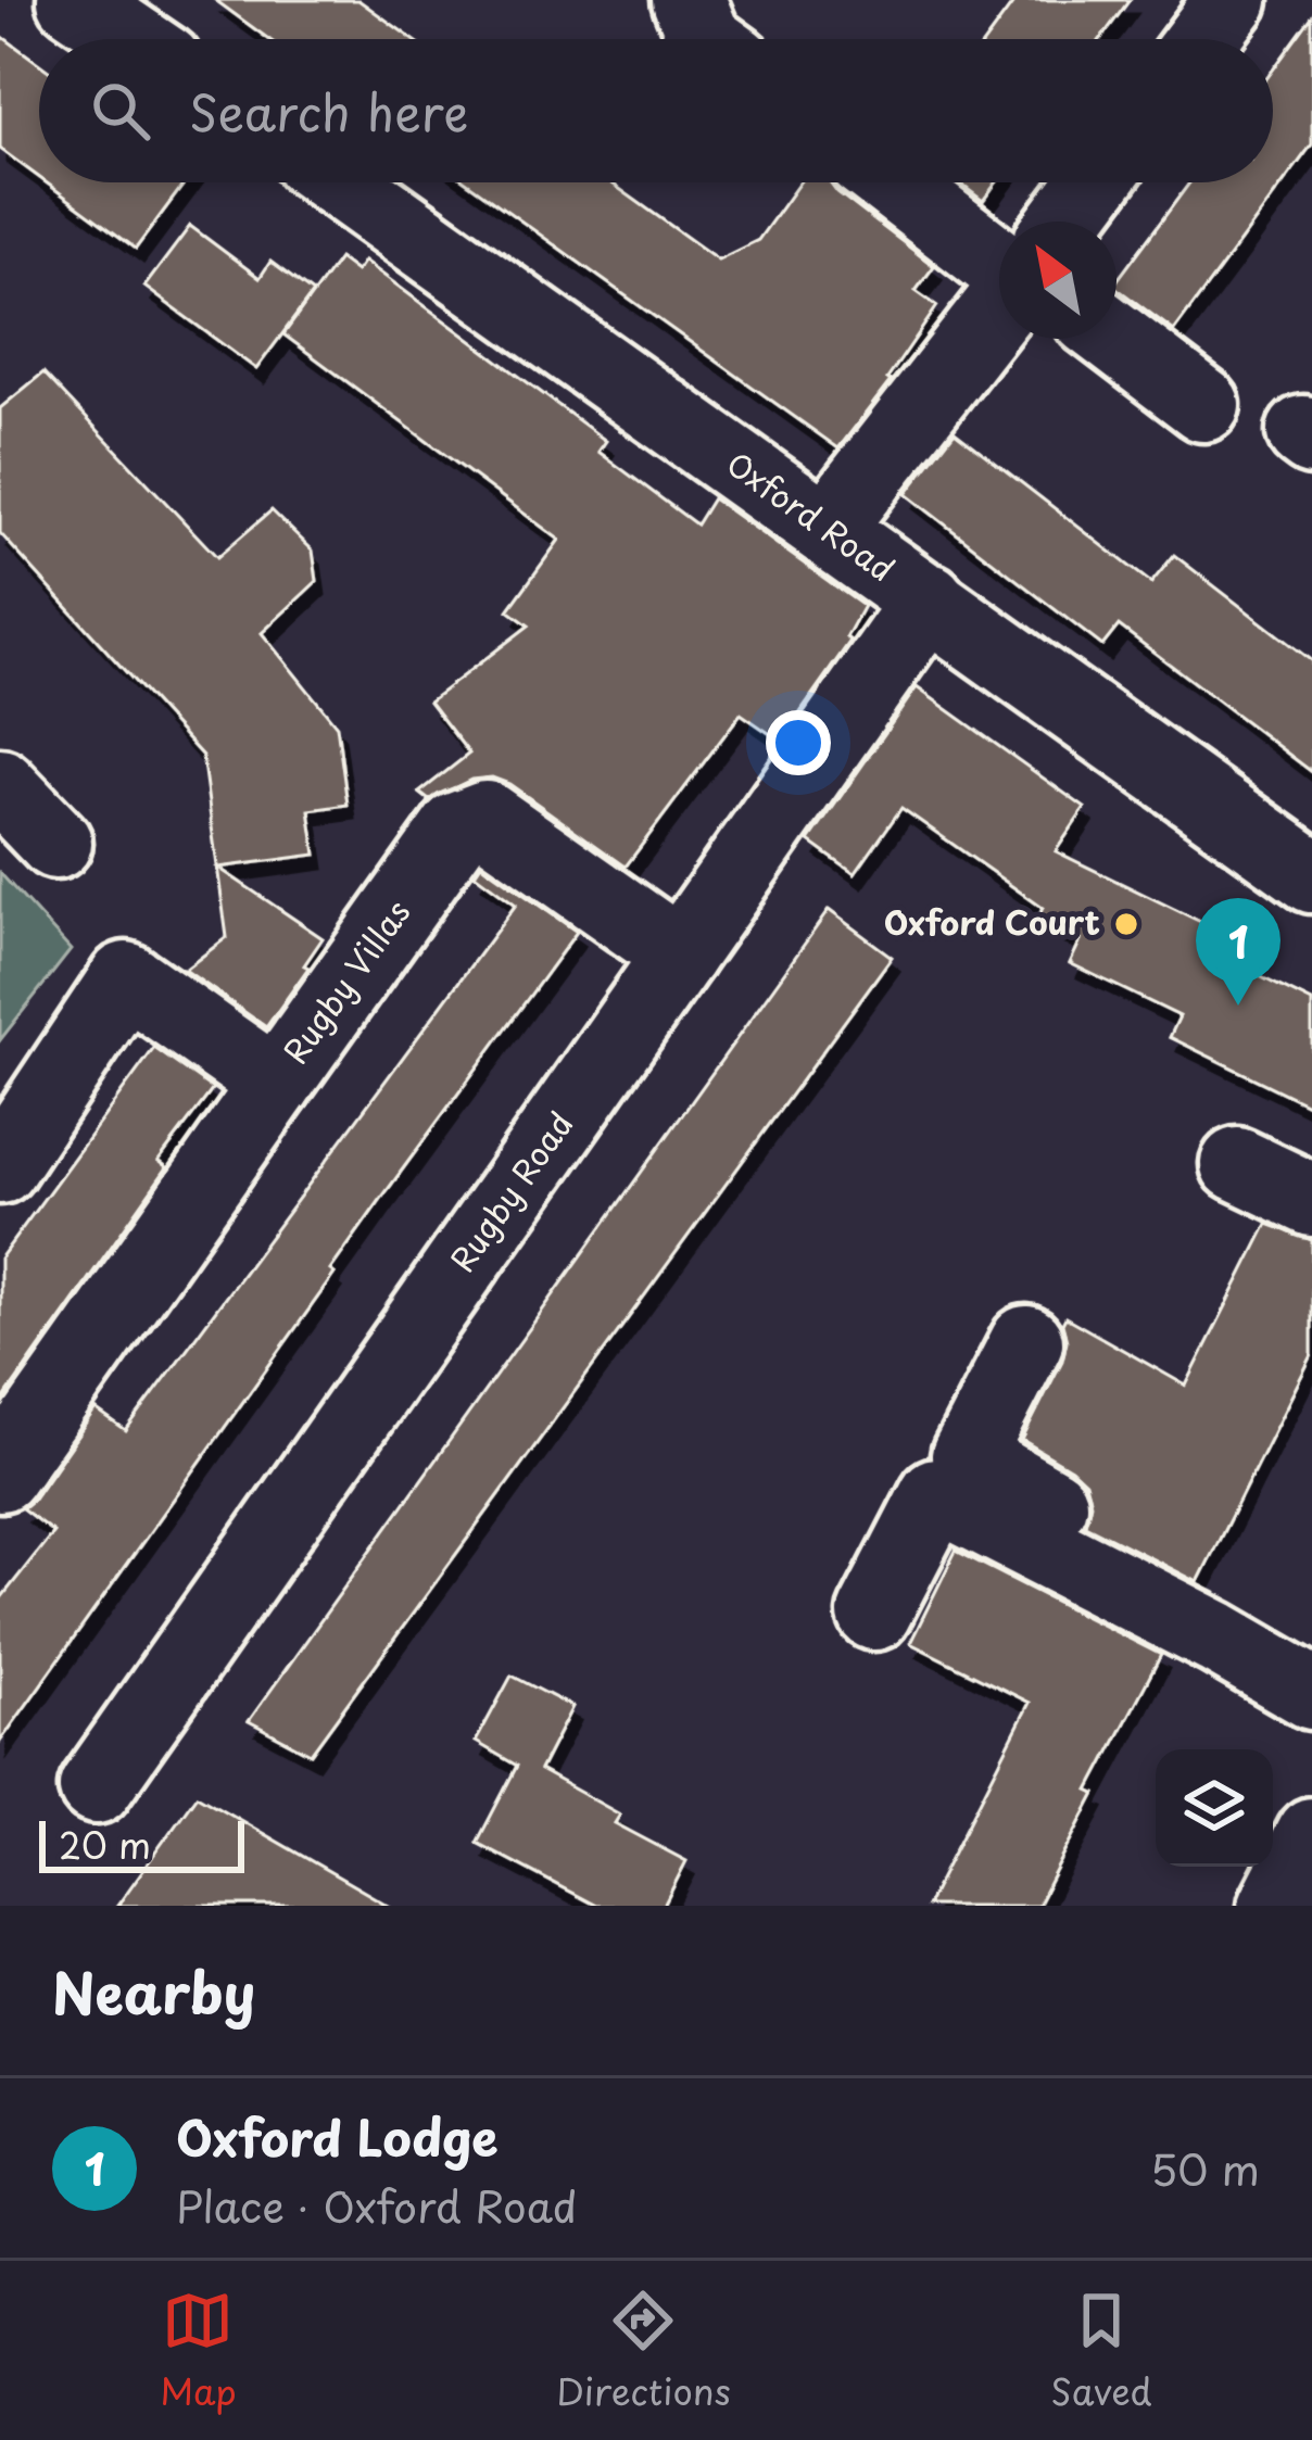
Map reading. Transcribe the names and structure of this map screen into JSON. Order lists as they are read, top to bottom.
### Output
{
  "streets": {
    "street": ["Oxford Road", "Rugby Villas", "Rugby Road"]
  },
  "crossings": [
    ["Oxford Road", "Rugby Road"],
    ["Rugby Villas", "Rugby Road"]
  ],
  "places": ["Oxford Court"],
  "scale_bar": "20 m",
  "north": "top left",
  "page": {
    "search": "Search here",
    "pins": "1",
    "scale": "20 m",
    "heading": "Nearby",
    "list": [
      {
        "mark": "1",
        "name": "Oxford Lodge",
        "note": "Place · Oxford Road",
        "value": "50 m"
      }
    ],
    "nav": ["Map", "Directions", "Saved"]
  }
}
